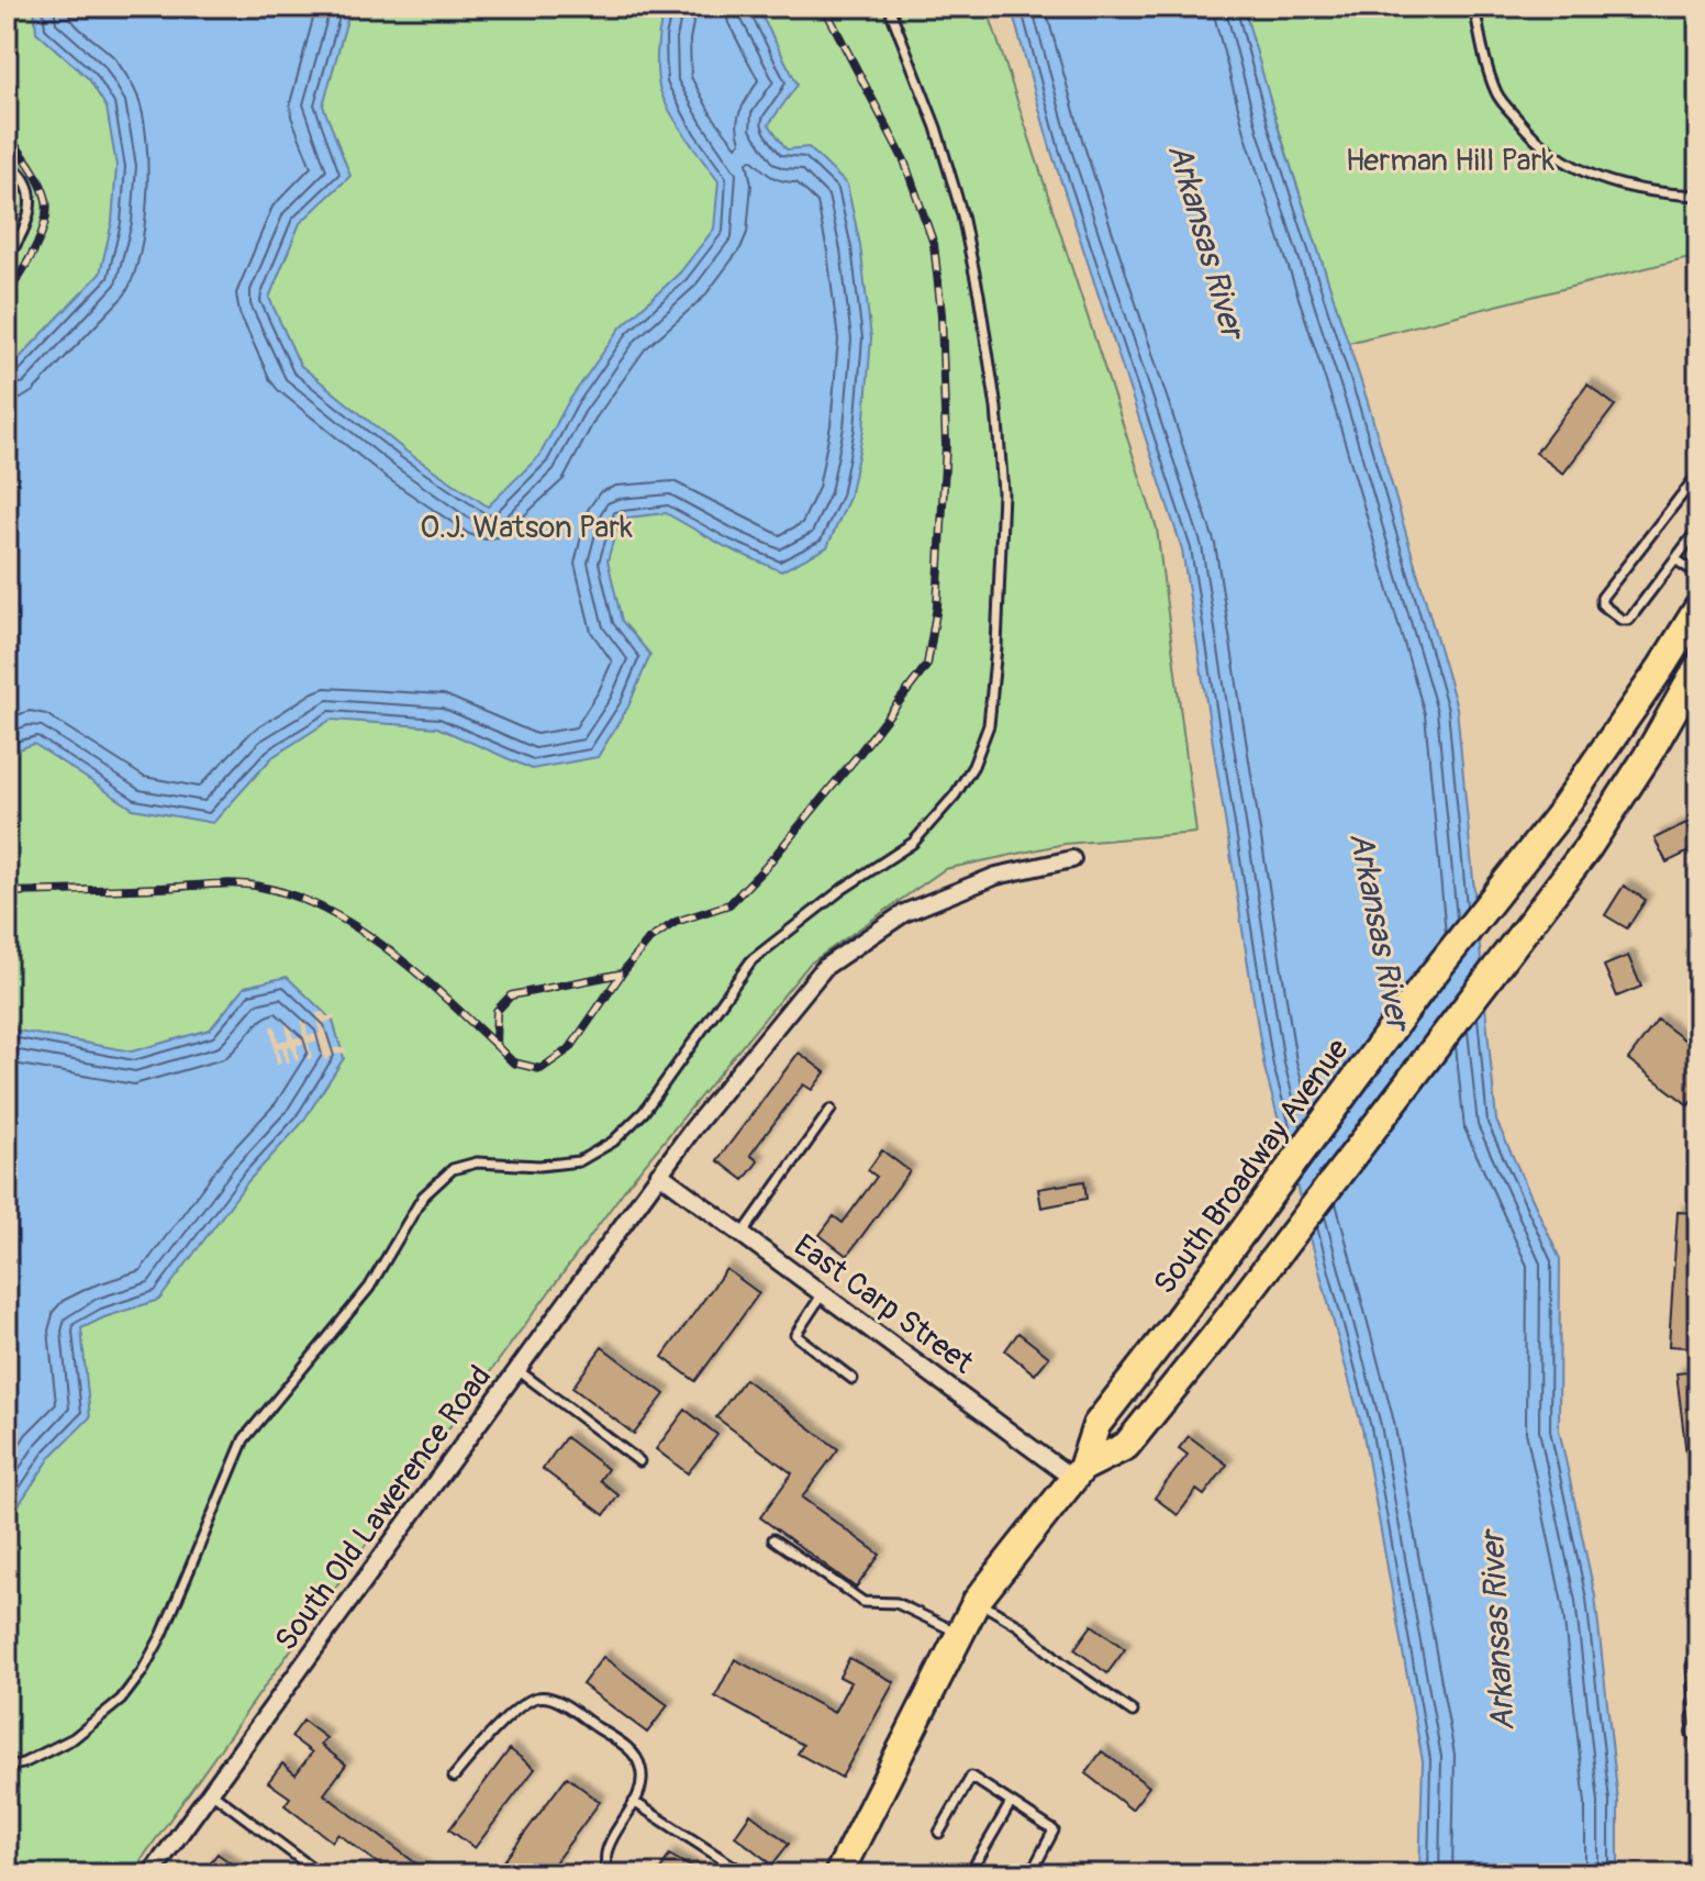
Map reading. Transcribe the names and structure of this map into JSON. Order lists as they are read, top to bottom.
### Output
{
  "streets": {
    "main road": ["South Broadway Avenue"],
    "street": ["East Carp Street", "South Old Lawerence Road"]
  },
  "crossings": [
    ["South Broadway Avenue", "East Carp Street"],
    ["East Carp Street", "South Old Lawerence Road"]
  ],
  "water": ["Arkansas River"],
  "parks": ["Herman Hill Park", "O.J. Watson Park"]
}
